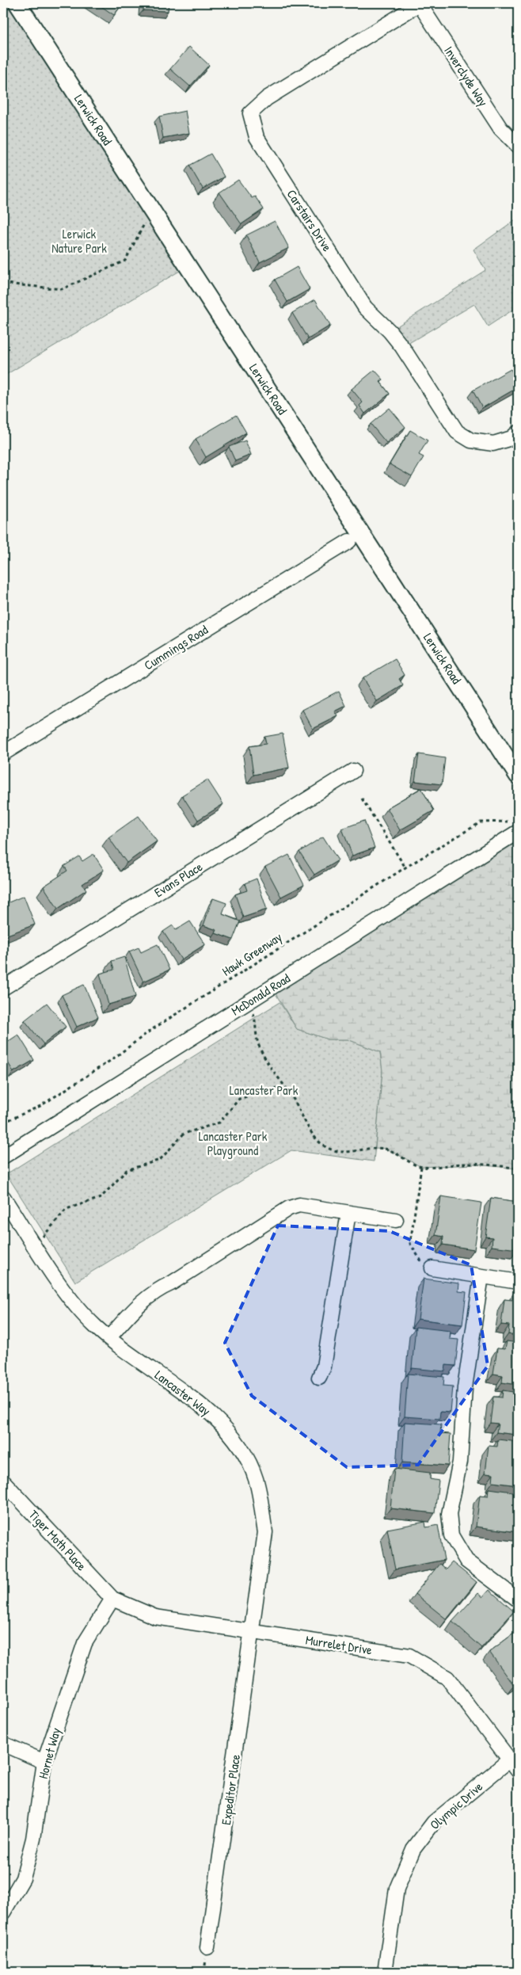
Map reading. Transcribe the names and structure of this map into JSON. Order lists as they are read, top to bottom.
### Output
{
  "streets": {
    "main road": ["Lerwick Road"],
    "street": [
      "Inverclyde Way",
      "Carstairs Drive",
      "Cummings Road",
      "Evans Place",
      "McDonald Road",
      "Lancaster Way",
      "Tiger Moth Place",
      "Murrelet Drive",
      "Hornet Way",
      "Expeditor Place",
      "Olympic Drive"
    ],
    "path": ["Hawk Greenway"]
  },
  "crossings": [
    ["Inverclyde Way", "Carstairs Drive"],
    ["Hawk Greenway", "McDonald Road"],
    ["Lancaster Way", "Murrelet Drive"],
    ["Lancaster Way", "Expeditor Place"],
    ["Tiger Moth Place", "Murrelet Drive"],
    ["Tiger Moth Place", "Hornet Way"],
    ["Murrelet Drive", "Hornet Way"],
    ["Murrelet Drive", "Expeditor Place"],
    ["Murrelet Drive", "Olympic Drive"]
  ],
  "parks": ["Lerwick Nature Park", "Lancaster Park", "Lancaster Park Playground"]
}
